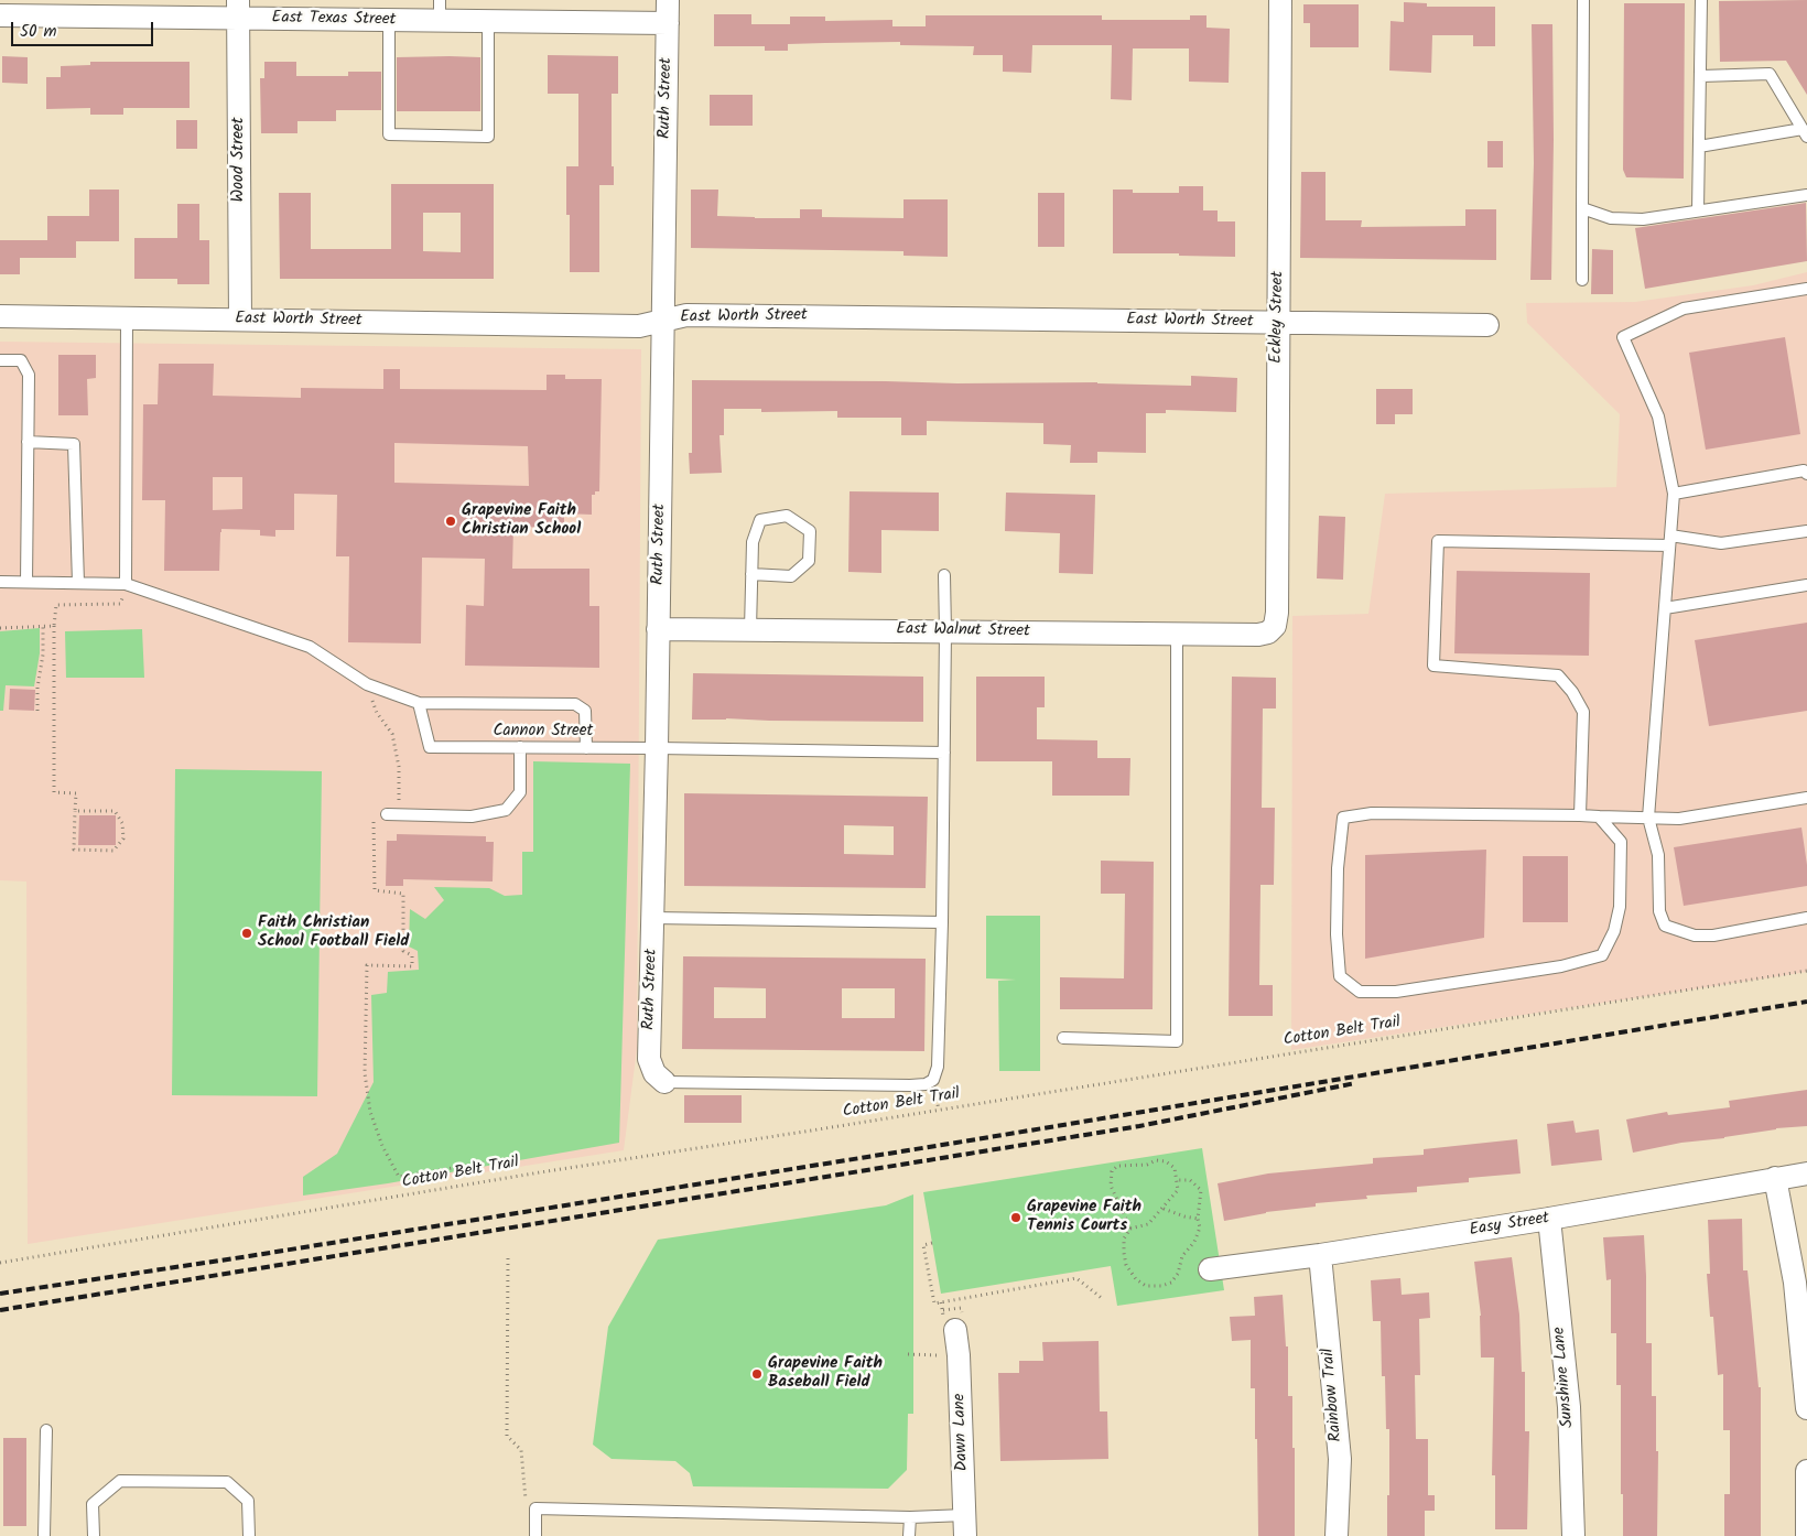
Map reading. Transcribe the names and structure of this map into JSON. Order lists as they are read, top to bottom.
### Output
{
  "streets": {
    "street": [
      "East Texas Street",
      "Ruth Street",
      "Wood Street",
      "East Worth Street",
      "Eckley Street",
      "East Walnut Street",
      "Easy Street",
      "Sunshine Lane",
      "Rainbow Trail",
      "Dawn Lane"
    ],
    "lane": ["Cannon Street"],
    "path": ["Cotton Belt Trail"]
  },
  "crossings": [
    ["East Texas Street", "Ruth Street"],
    ["East Texas Street", "Wood Street"],
    ["Ruth Street", "East Worth Street"],
    ["Ruth Street", "East Walnut Street"],
    ["Ruth Street", "Cannon Street"],
    ["Wood Street", "East Worth Street"],
    ["East Worth Street", "Eckley Street"],
    ["Eckley Street", "East Walnut Street"],
    ["Easy Street", "Sunshine Lane"],
    ["Easy Street", "Rainbow Trail"]
  ],
  "places": [
    "Grapevine Faith Christian School",
    "Faith Christian School Football Field",
    "Grapevine Faith Tennis Courts",
    "Grapevine Faith Baseball Field"
  ],
  "scale_bar": "50 m"
}
